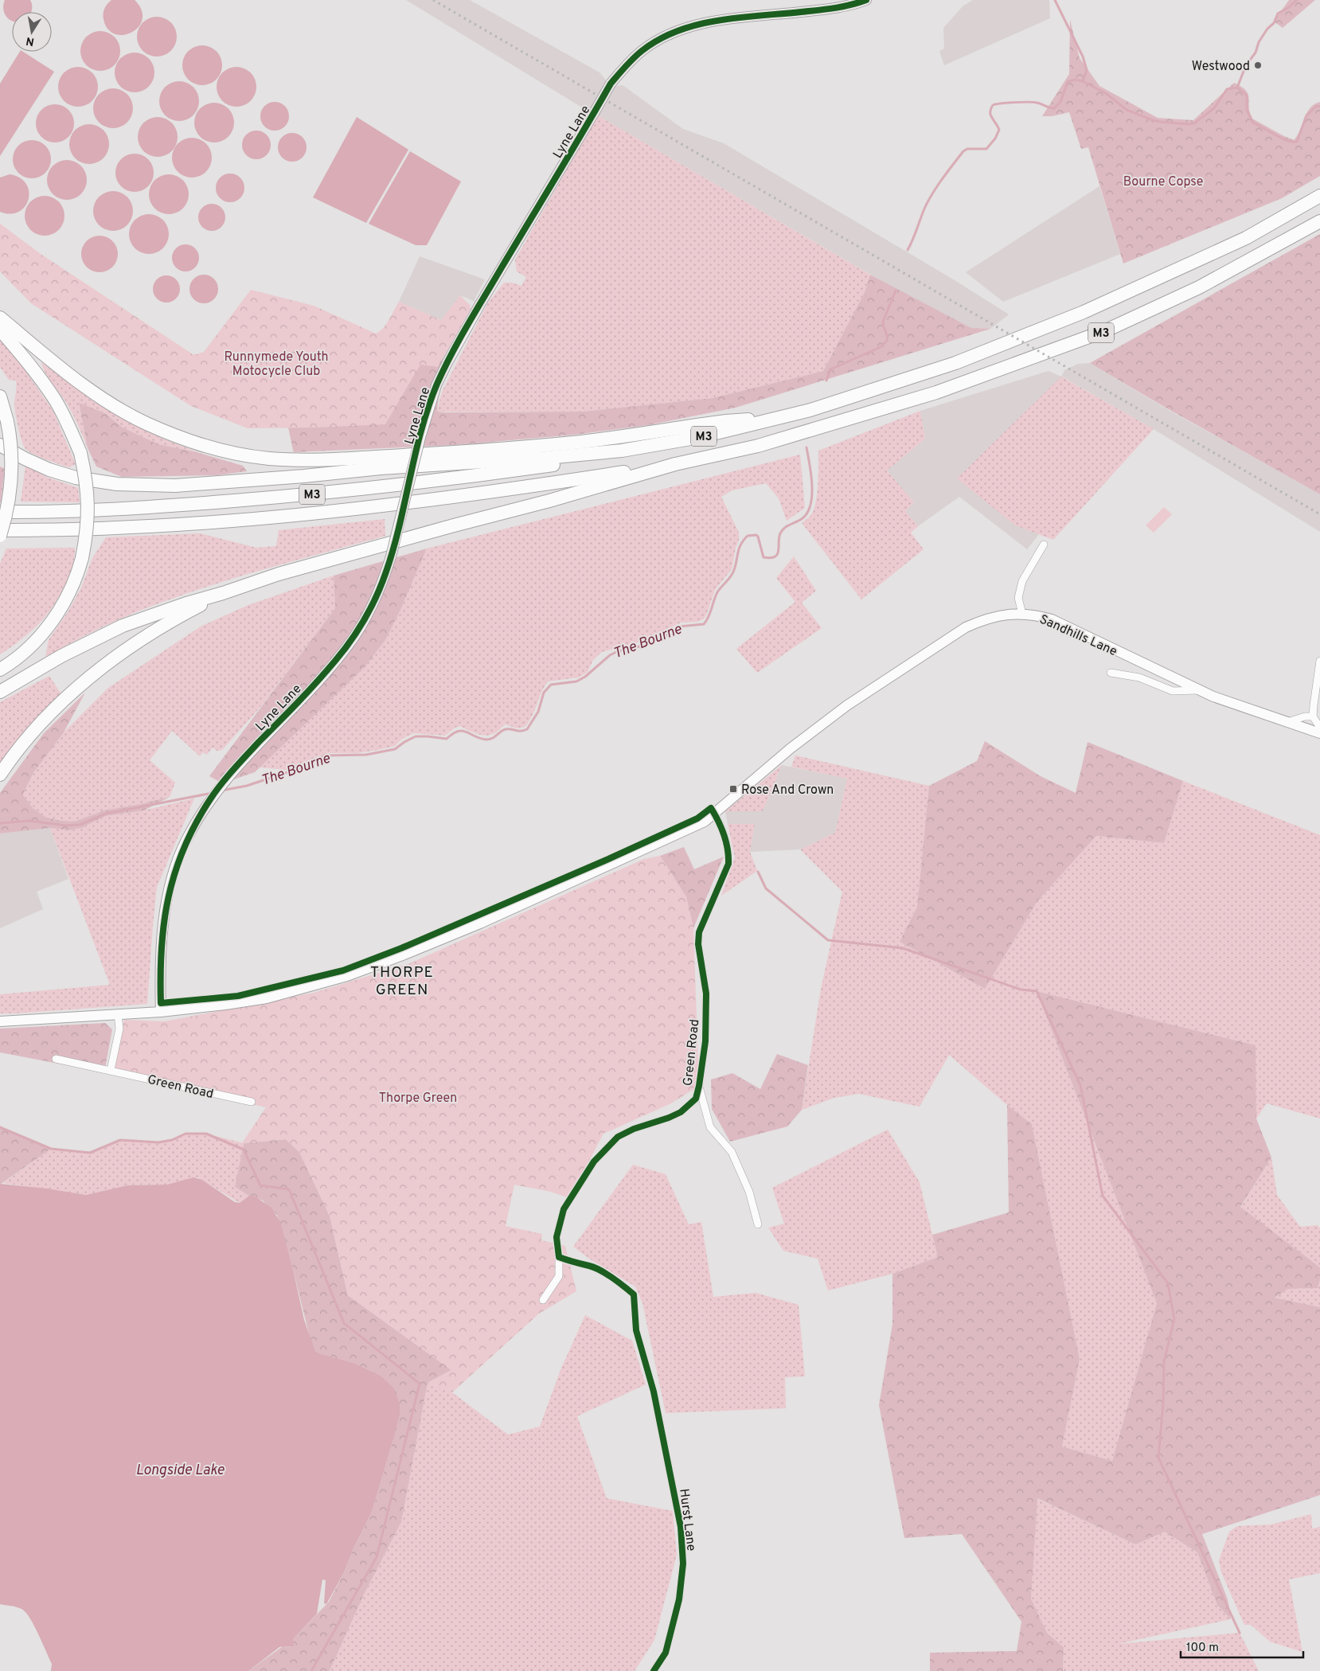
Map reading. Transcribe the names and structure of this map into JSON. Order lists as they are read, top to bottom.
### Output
{
  "streets": {
    "highway": ["M3"],
    "main road": ["Lyne Lane", "Sandhills Lane"],
    "street": ["Green Road", "Hurst Lane"]
  },
  "crossings": [
    ["Sandhills Lane", "Green Road"]
  ],
  "districts": ["THORPE GREEN"],
  "water": ["The Bourne", "Longside Lake"],
  "parks": ["Bourne Copse", "Runnymede Youth Motocycle Club", "Thorpe Green"],
  "places": {
    "other": ["Westwood"],
    "transit": ["Rose And Crown"]
  },
  "scale_bar": "100 m",
  "north": "bottom"
}
